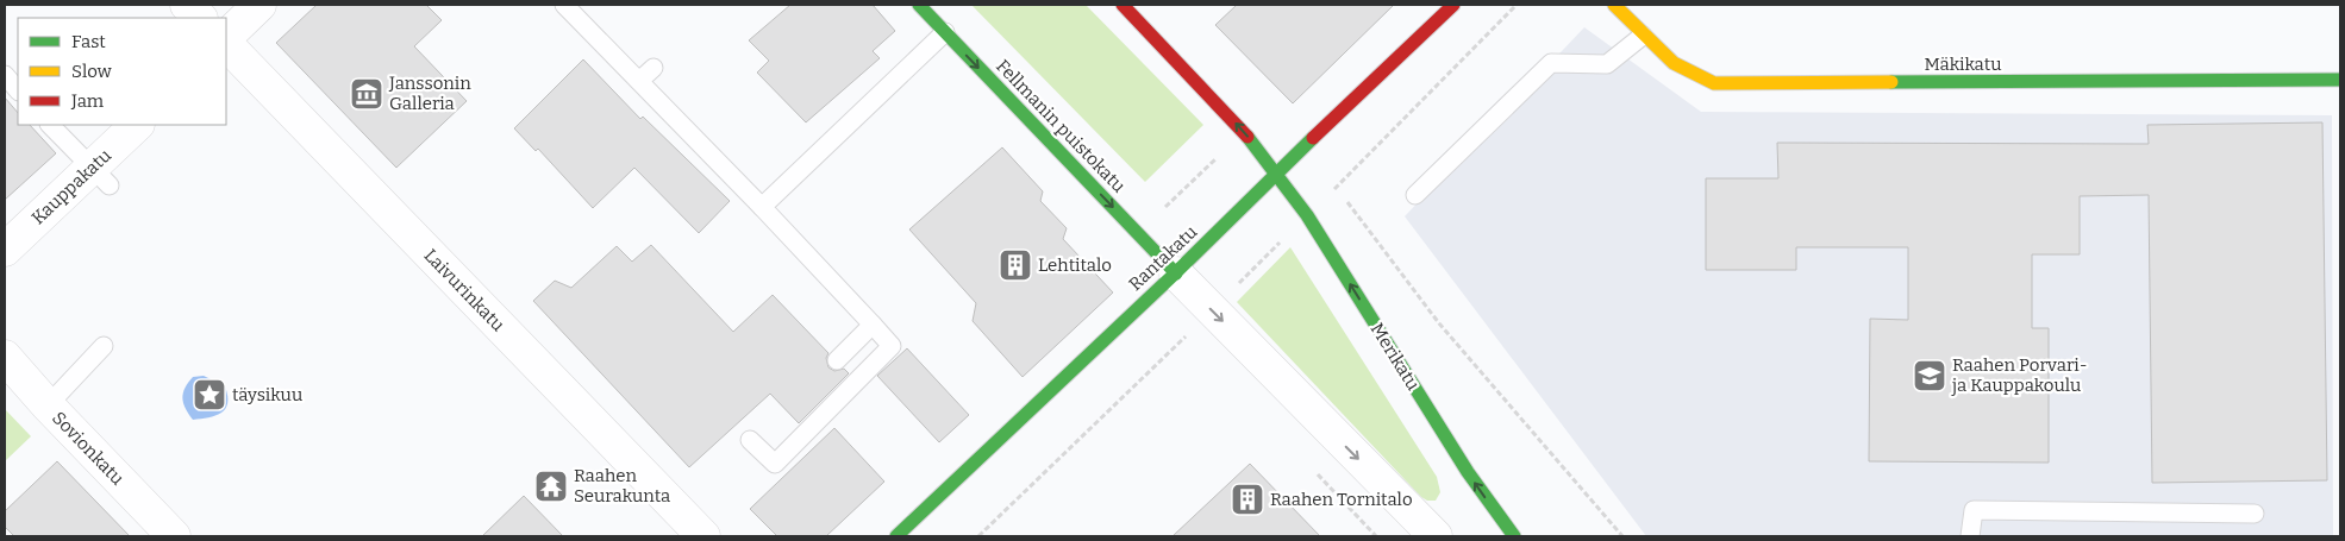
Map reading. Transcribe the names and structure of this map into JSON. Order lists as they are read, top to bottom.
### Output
{
  "streets": {
    "street": [
      "Mäkikatu",
      "Fellmanin puistokatu",
      "Kauppakatu",
      "Rantakatu",
      "Laivurinkatu",
      "Merikatu",
      "Sovionkatu"
    ]
  },
  "crossings": [
    ["Fellmanin puistokatu", "Rantakatu"],
    ["Rantakatu", "Merikatu"]
  ],
  "one_way": ["Fellmanin puistokatu"],
  "places": {
    "museum": ["Janssonin Galleria"],
    "building": ["Lehtitalo", "Raahen Tornitalo"],
    "school or university": ["Raahen Porvari- ja Kauppakoulu"],
    "place": ["täysikuu"],
    "temple": ["Raahen Seurakunta"]
  },
  "legend": ["Fast", "Slow", "Jam"]
}
